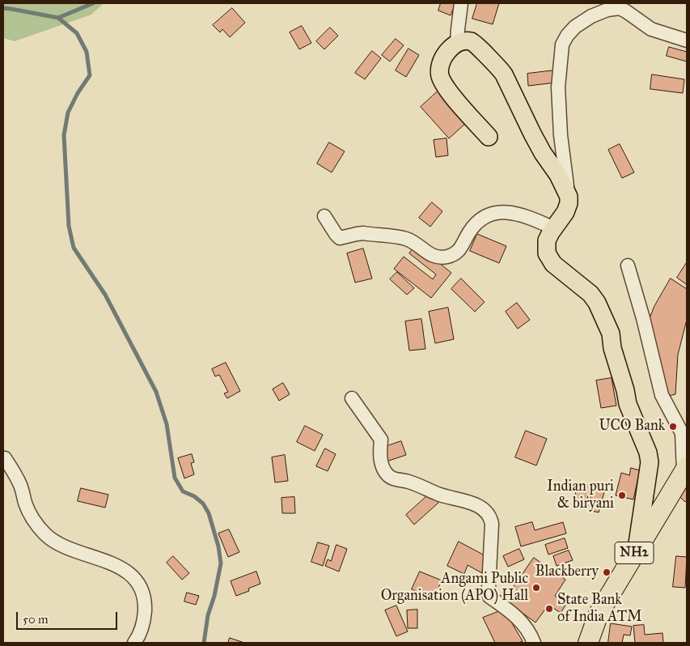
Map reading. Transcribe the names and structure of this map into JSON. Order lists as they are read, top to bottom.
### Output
{
  "streets": {
    "highway": ["NH2"]
  },
  "places": [
    "UCO Bank",
    "Indian puri & biryani",
    "Blackberry",
    "Angami Public Organisation (APO) Hall",
    "State Bank of India ATM"
  ],
  "scale_bar": "50 m"
}
